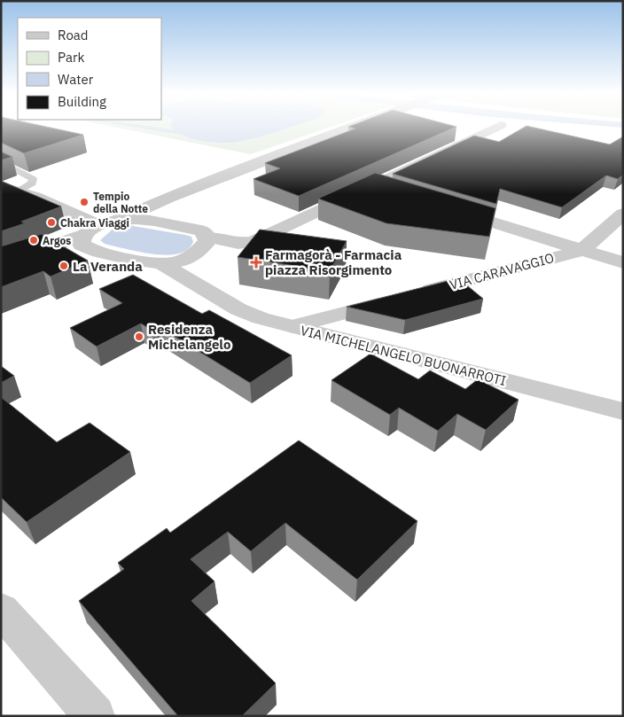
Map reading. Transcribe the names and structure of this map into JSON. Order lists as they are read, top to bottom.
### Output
{
  "streets": {
    "street": ["VIA CARAVAGGIO", "VIA MICHELANGELO BUONARROTI"]
  },
  "crossings": [
    ["VIA CARAVAGGIO", "VIA MICHELANGELO BUONARROTI"]
  ],
  "places": {
    "other": [
      "Tempio della Notte",
      "Chakra Viaggi",
      "Argos",
      "La Veranda",
      "Residenza Michelangelo"
    ],
    "health": ["Farmagorà - Farmacia piazza Risorgimento"]
  },
  "legend": [
    "Road",
    "Park",
    "Water",
    "Building"
  ]
}
